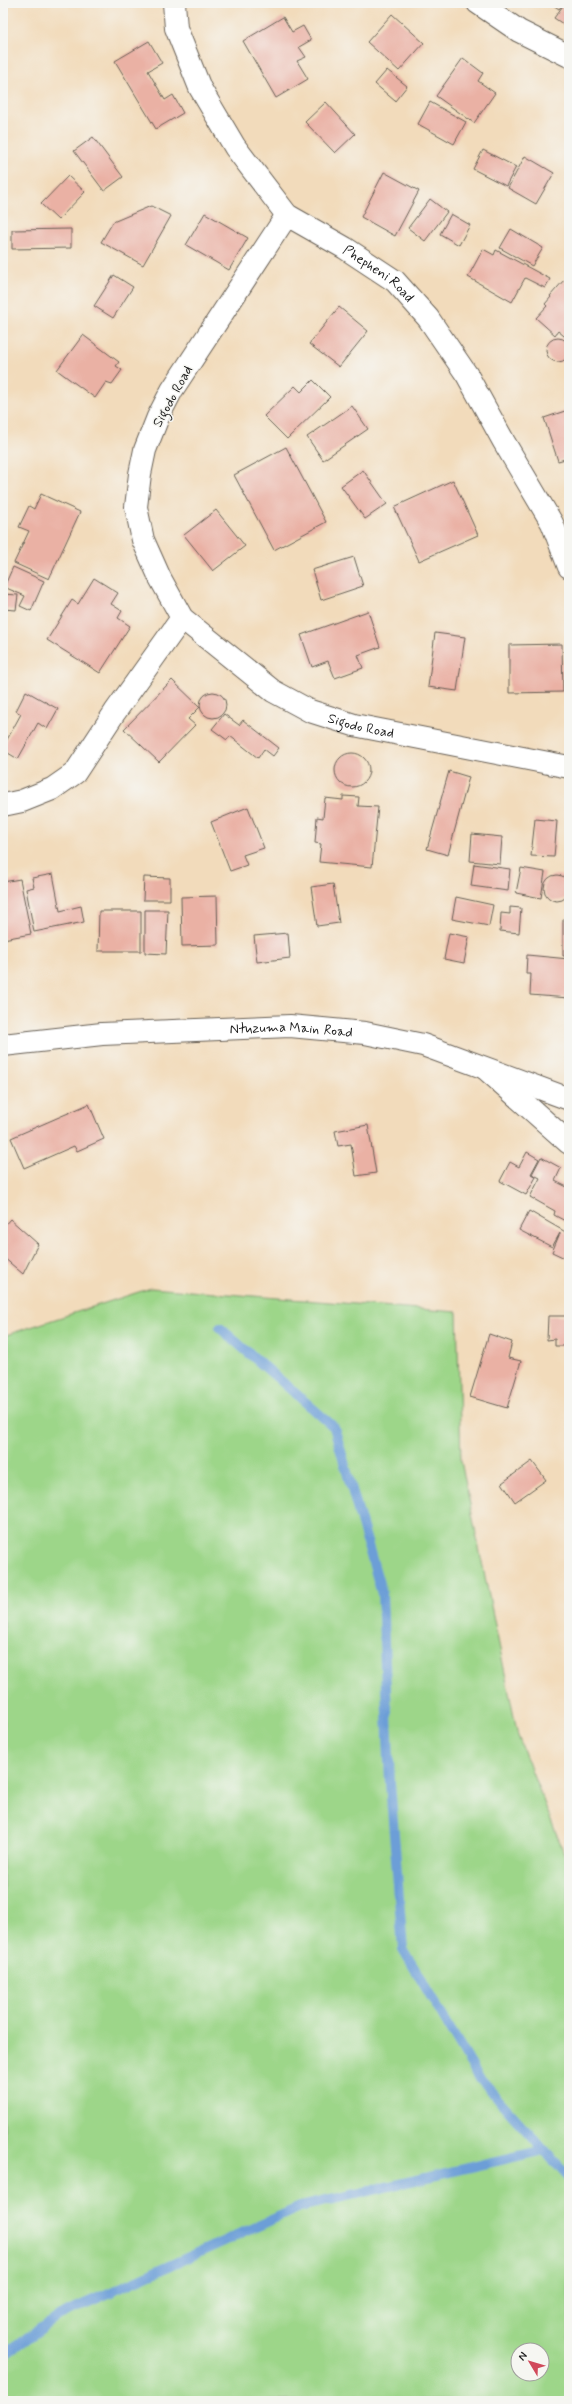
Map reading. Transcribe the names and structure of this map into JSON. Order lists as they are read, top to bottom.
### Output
{
  "streets": {
    "street": ["Phepheni Road", "Sigodo Road", "Ntuzuma Main Road"]
  },
  "crossings": [
    ["Phepheni Road", "Sigodo Road"]
  ],
  "north": "top left"
}
